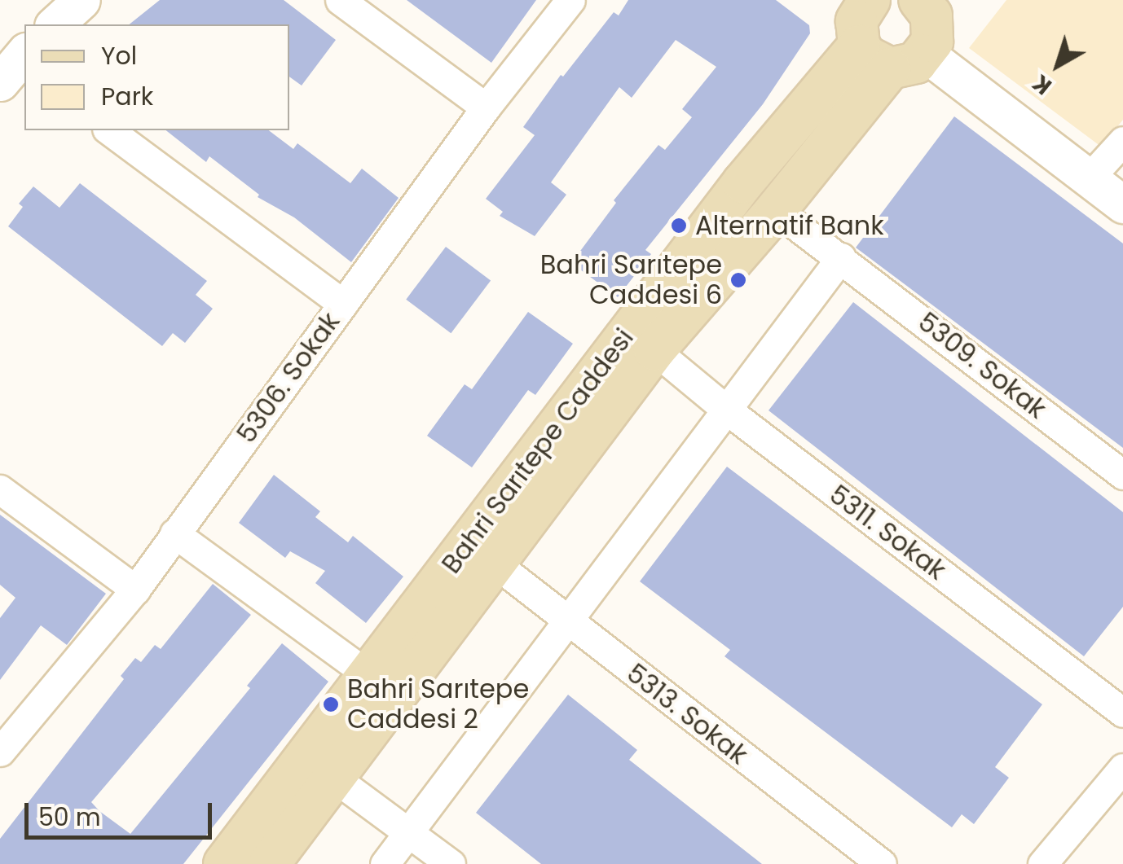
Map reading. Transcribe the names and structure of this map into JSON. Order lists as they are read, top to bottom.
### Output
{
  "streets": {
    "main road": ["Bahri Sarıtepe Caddesi"],
    "street": [
      "5309. Sokak",
      "5306. Sokak",
      "5311. Sokak",
      "5313. Sokak"
    ]
  },
  "crossings": [
    ["5309. Sokak", "Bahri Sarıtepe Caddesi"],
    ["Bahri Sarıtepe Caddesi", "5311. Sokak"],
    ["Bahri Sarıtepe Caddesi", "5313. Sokak"]
  ],
  "places": ["Alternatif Bank", "Bahri Sarıtepe Caddesi 6", "Bahri Sarıtepe Caddesi 2"],
  "legend": ["Yol", "Park"],
  "scale_bar": "50 m",
  "north": "bottom left"
}
